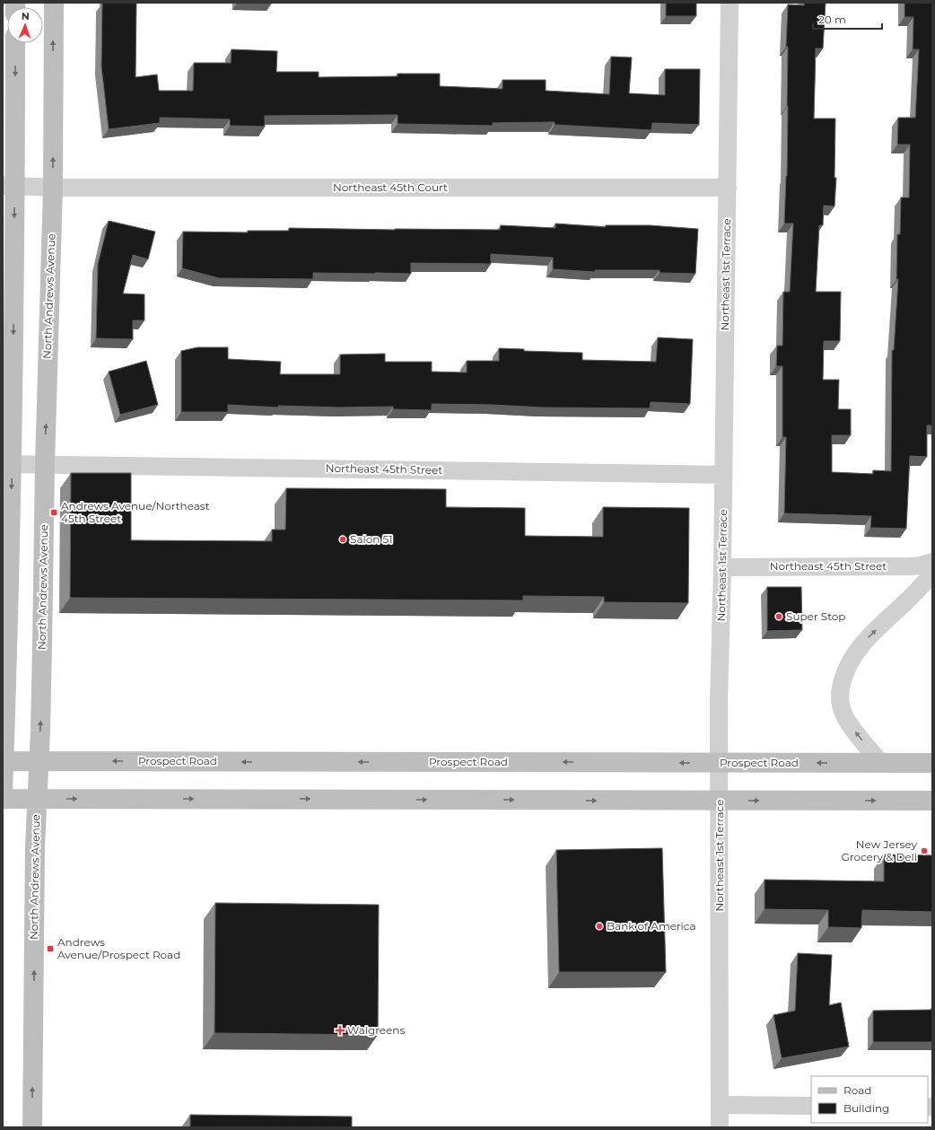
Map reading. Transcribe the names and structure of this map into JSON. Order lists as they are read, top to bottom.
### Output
{
  "streets": {
    "main road": ["North Andrews Avenue", "Prospect Road"],
    "street": ["Northeast 45th Court", "Northeast 1st Terrace", "Northeast 45th Street"]
  },
  "crossings": [
    ["Northeast 45th Court", "Northeast 1st Terrace"],
    ["Northeast 45th Court", "North Andrews Avenue"],
    ["Northeast 1st Terrace", "Northeast 45th Street"],
    ["Northeast 1st Terrace", "Prospect Road"],
    ["North Andrews Avenue", "Northeast 45th Street"],
    ["North Andrews Avenue", "Prospect Road"]
  ],
  "places": {
    "transit": ["Andrews Avenue/Northeast 45th Street", "Andrews Avenue/Prospect Road"],
    "other": [
      "Salon 51",
      "Super Stop",
      "New Jersey Grocery & Deli",
      "Bank of America"
    ],
    "health": ["Walgreens"]
  },
  "legend": ["Road", "Building"],
  "scale_bar": "20 m",
  "north": "top"
}
